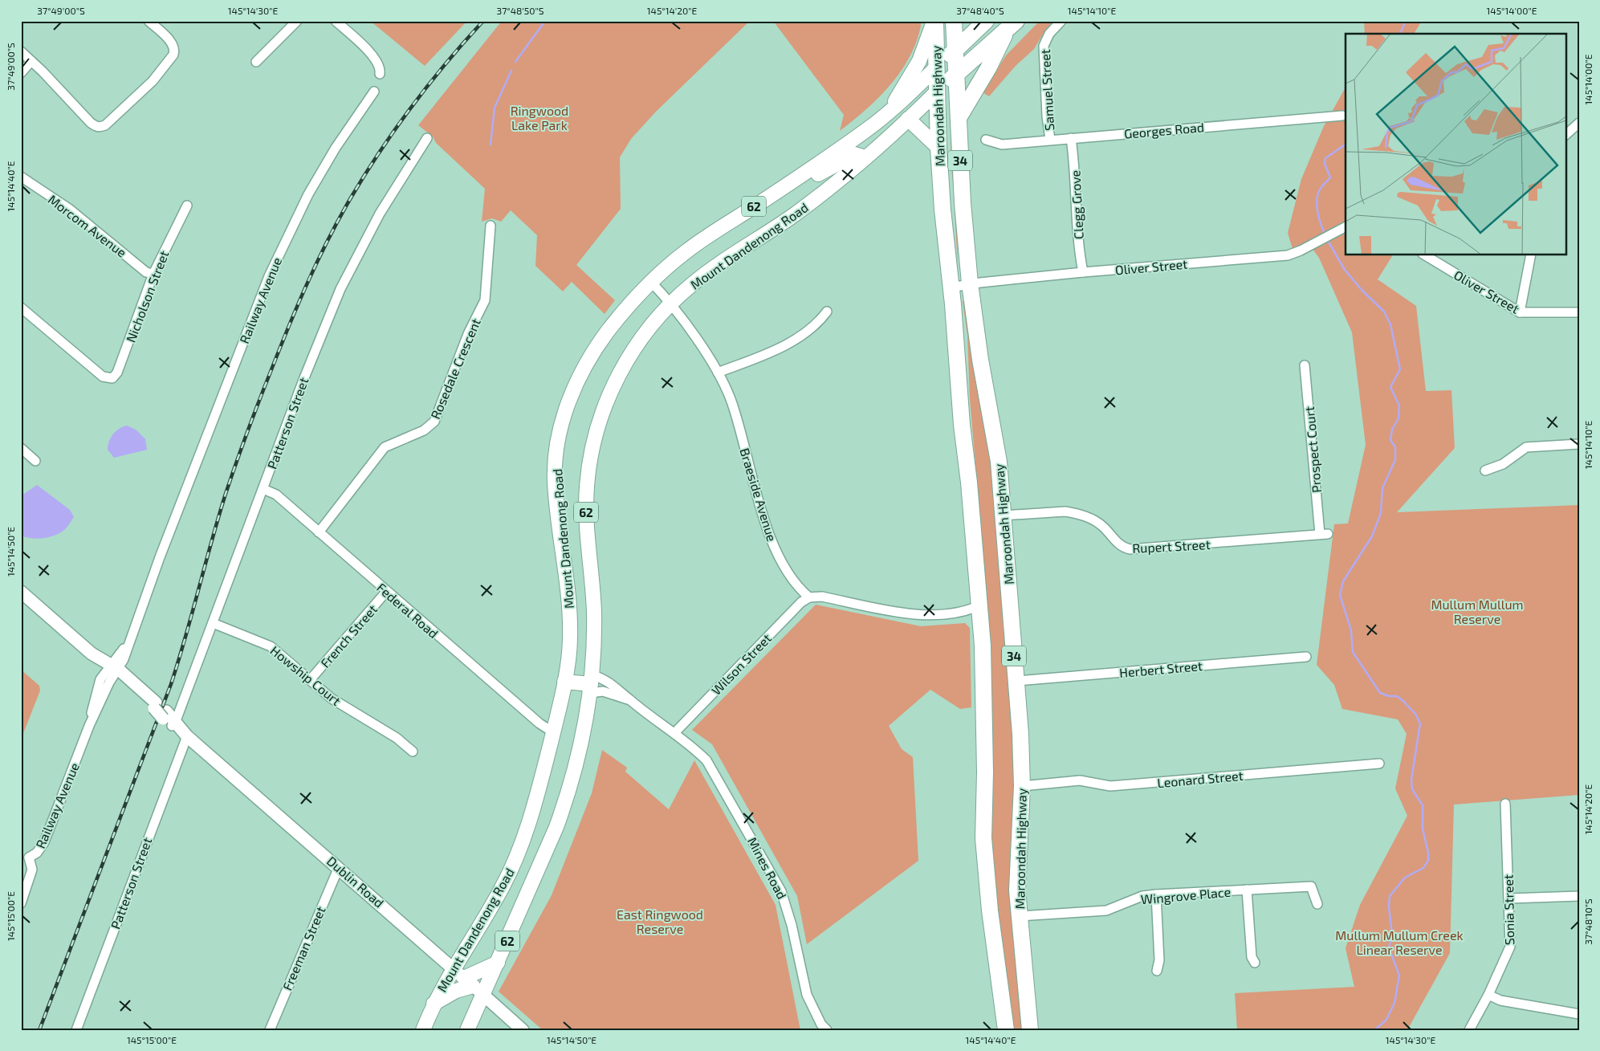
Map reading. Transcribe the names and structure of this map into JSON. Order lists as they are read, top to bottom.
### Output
{
  "streets": {
    "highway": ["Maroondah Highway", "34", "62"],
    "main road": ["Mount Dandenong Road", "Dublin Road"],
    "street": [
      "Samuel Street",
      "Georges Road",
      "Clegg Grove",
      "Morcom Avenue",
      "Oliver Street",
      "Nicholson Street",
      "Railway Avenue",
      "Rosedale Crescent",
      "Patterson Street",
      "Prospect Court",
      "Braeside Avenue",
      "Rupert Street",
      "Federal Road",
      "French Street",
      "Wilson Street",
      "Herbert Street",
      "Howship Court",
      "Leonard Street",
      "Mines Road",
      "Wingrove Place",
      "Sonia Street",
      "Freeman Street"
    ]
  },
  "crossings": [
    ["Samuel Street", "Georges Road"],
    ["Maroondah Highway", "62"],
    ["Maroondah Highway", "Mount Dandenong Road"],
    ["Maroondah Highway", "Oliver Street"],
    ["Maroondah Highway", "Rupert Street"],
    ["Maroondah Highway", "Herbert Street"],
    ["Maroondah Highway", "Leonard Street"],
    ["Maroondah Highway", "Wingrove Place"],
    ["Georges Road", "Clegg Grove"],
    ["Clegg Grove", "Oliver Street"],
    ["62", "Mount Dandenong Road"],
    ["Morcom Avenue", "Nicholson Street"],
    ["Mount Dandenong Road", "Braeside Avenue"],
    ["Mount Dandenong Road", "Federal Road"],
    ["Mount Dandenong Road", "Mines Road"],
    ["Mount Dandenong Road", "Dublin Road"],
    ["Railway Avenue", "Dublin Road"],
    ["Rosedale Crescent", "Federal Road"],
    ["Patterson Street", "Federal Road"],
    ["Patterson Street", "Howship Court"],
    ["Patterson Street", "Dublin Road"],
    ["Prospect Court", "Rupert Street"],
    ["Braeside Avenue", "Wilson Street"],
    ["Federal Road", "French Street"],
    ["French Street", "Howship Court"],
    ["Wilson Street", "Mines Road"],
    ["Dublin Road", "Freeman Street"]
  ],
  "parks": [
    "Ringwood Lake Park",
    "Mullum Mullum Reserve",
    "East Ringwood Reserve",
    "Mullum Mullum Creek Linear Reserve"
  ],
  "coordinates": [
    "37°49'00\"S",
    "145°14'30\"E",
    "37°48'50\"S",
    "145°14'20\"E",
    "37°48'40\"S",
    "145°14'10\"E",
    "145°14'00\"E",
    "145°14'40\"E",
    "145°14'50\"E",
    "145°15'00\"E",
    "37°48'10\"S"
  ]
}
